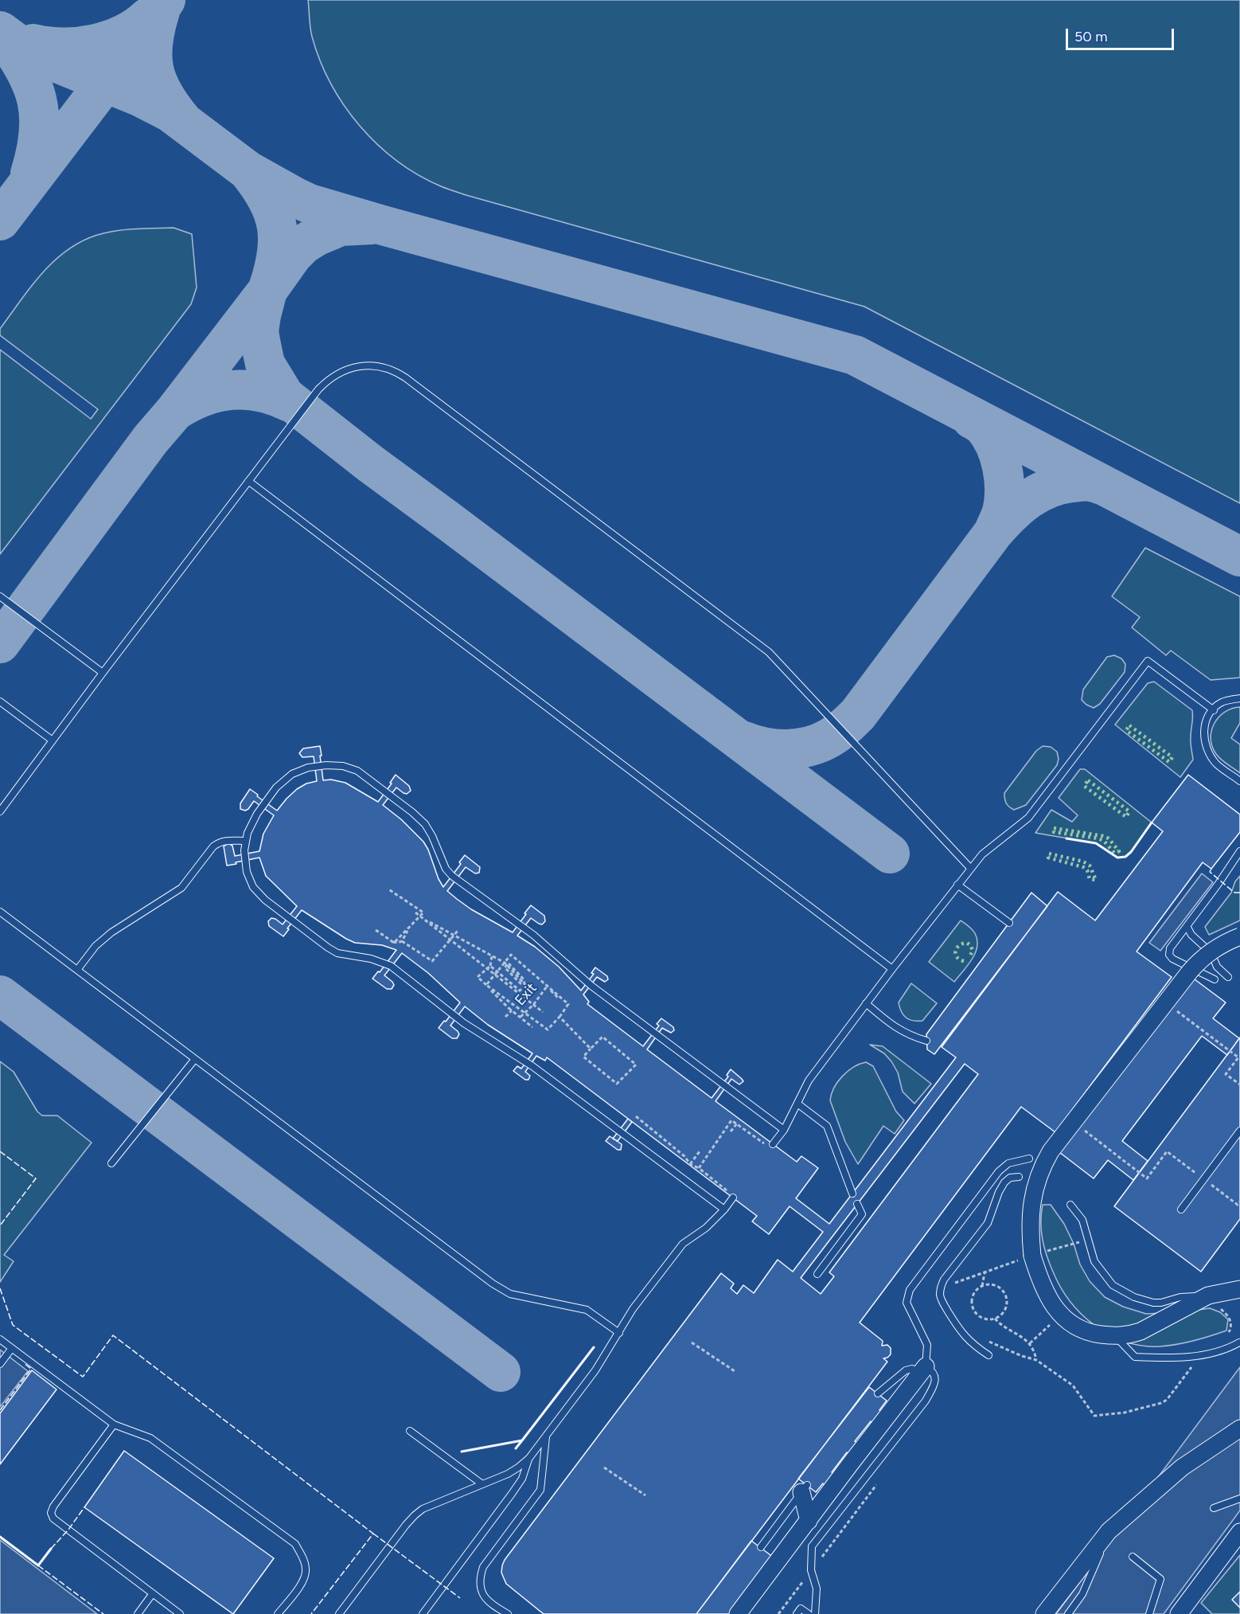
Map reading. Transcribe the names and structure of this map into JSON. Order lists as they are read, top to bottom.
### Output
{
  "streets": {
    "path": ["Exit"]
  },
  "scale_bar": "50 m"
}
